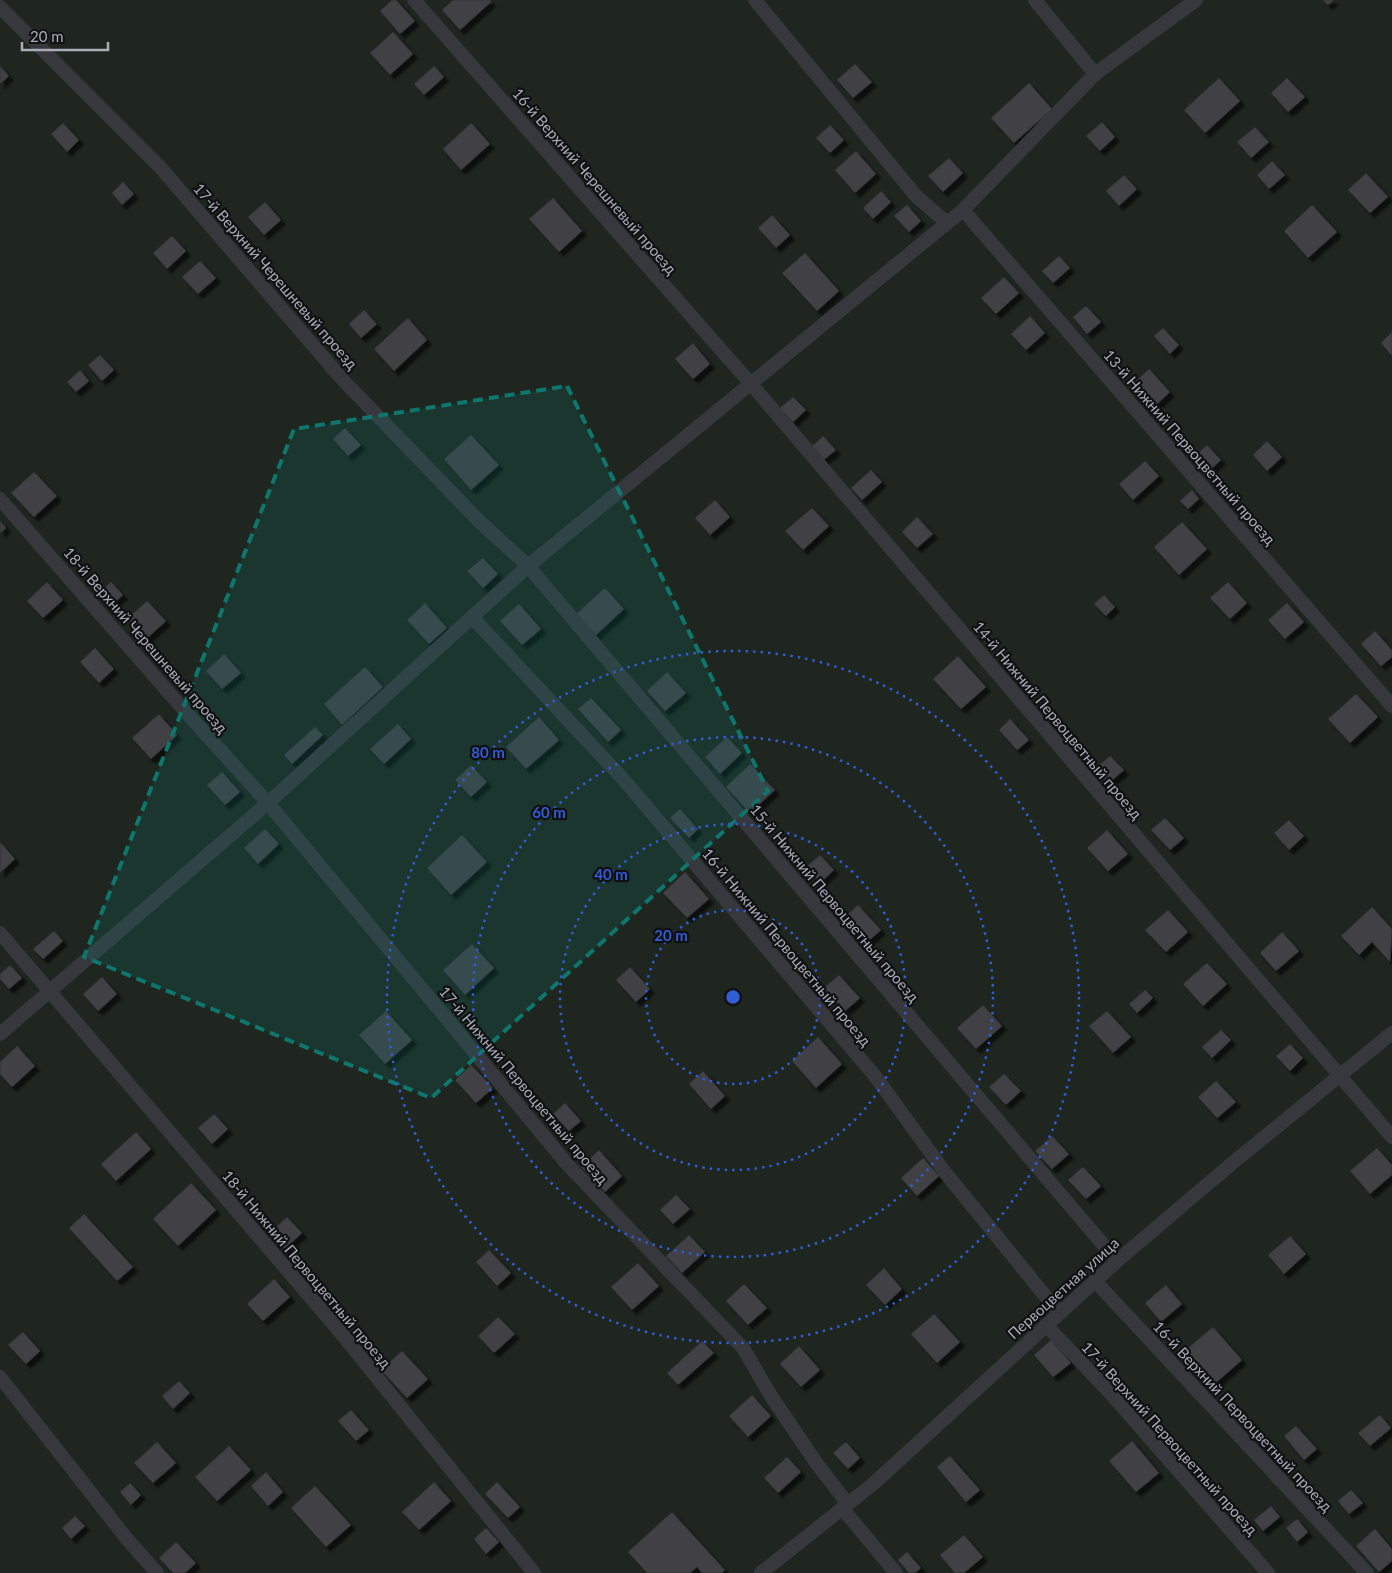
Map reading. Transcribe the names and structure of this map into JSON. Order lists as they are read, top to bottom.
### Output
{
  "streets": {
    "lane": [
      "16-й Верхний Черешневый проезд",
      "17-й Верхний Черешневый проезд",
      "13-й Нижний Первоцветный проезд",
      "18-й Верхний Черешневый проезд",
      "14-й Нижний Первоцветный проезд",
      "15-й Нижний Первоцветный проезд",
      "16-й Нижний Первоцветный проезд",
      "17-й Нижний Первоцветный проезд",
      "18-й Нижний Первоцветный проезд",
      "Первоцветная улица",
      "16-й Верхний Первоцветный проезд",
      "17-й Верхний Первоцветный проезд"
    ]
  },
  "crossings": [
    ["16-й Верхний Черешневый проезд", "14-й Нижний Первоцветный проезд"],
    ["17-й Верхний Черешневый проезд", "15-й Нижний Первоцветный проезд"],
    ["18-й Верхний Черешневый проезд", "17-й Нижний Первоцветный проезд"],
    ["14-й Нижний Первоцветный проезд", "Первоцветная улица"],
    ["15-й Нижний Первоцветный проезд", "Первоцветная улица"],
    ["16-й Нижний Первоцветный проезд", "Первоцветная улица"],
    ["17-й Нижний Первоцветный проезд", "Первоцветная улица"],
    ["Первоцветная улица", "16-й Верхний Первоцветный проезд"],
    ["Первоцветная улица", "17-й Верхний Первоцветный проезд"]
  ],
  "scale_bar": "20 m",
  "rings": [
    "80 m",
    "60 m",
    "40 m",
    "20 m"
  ]
}
